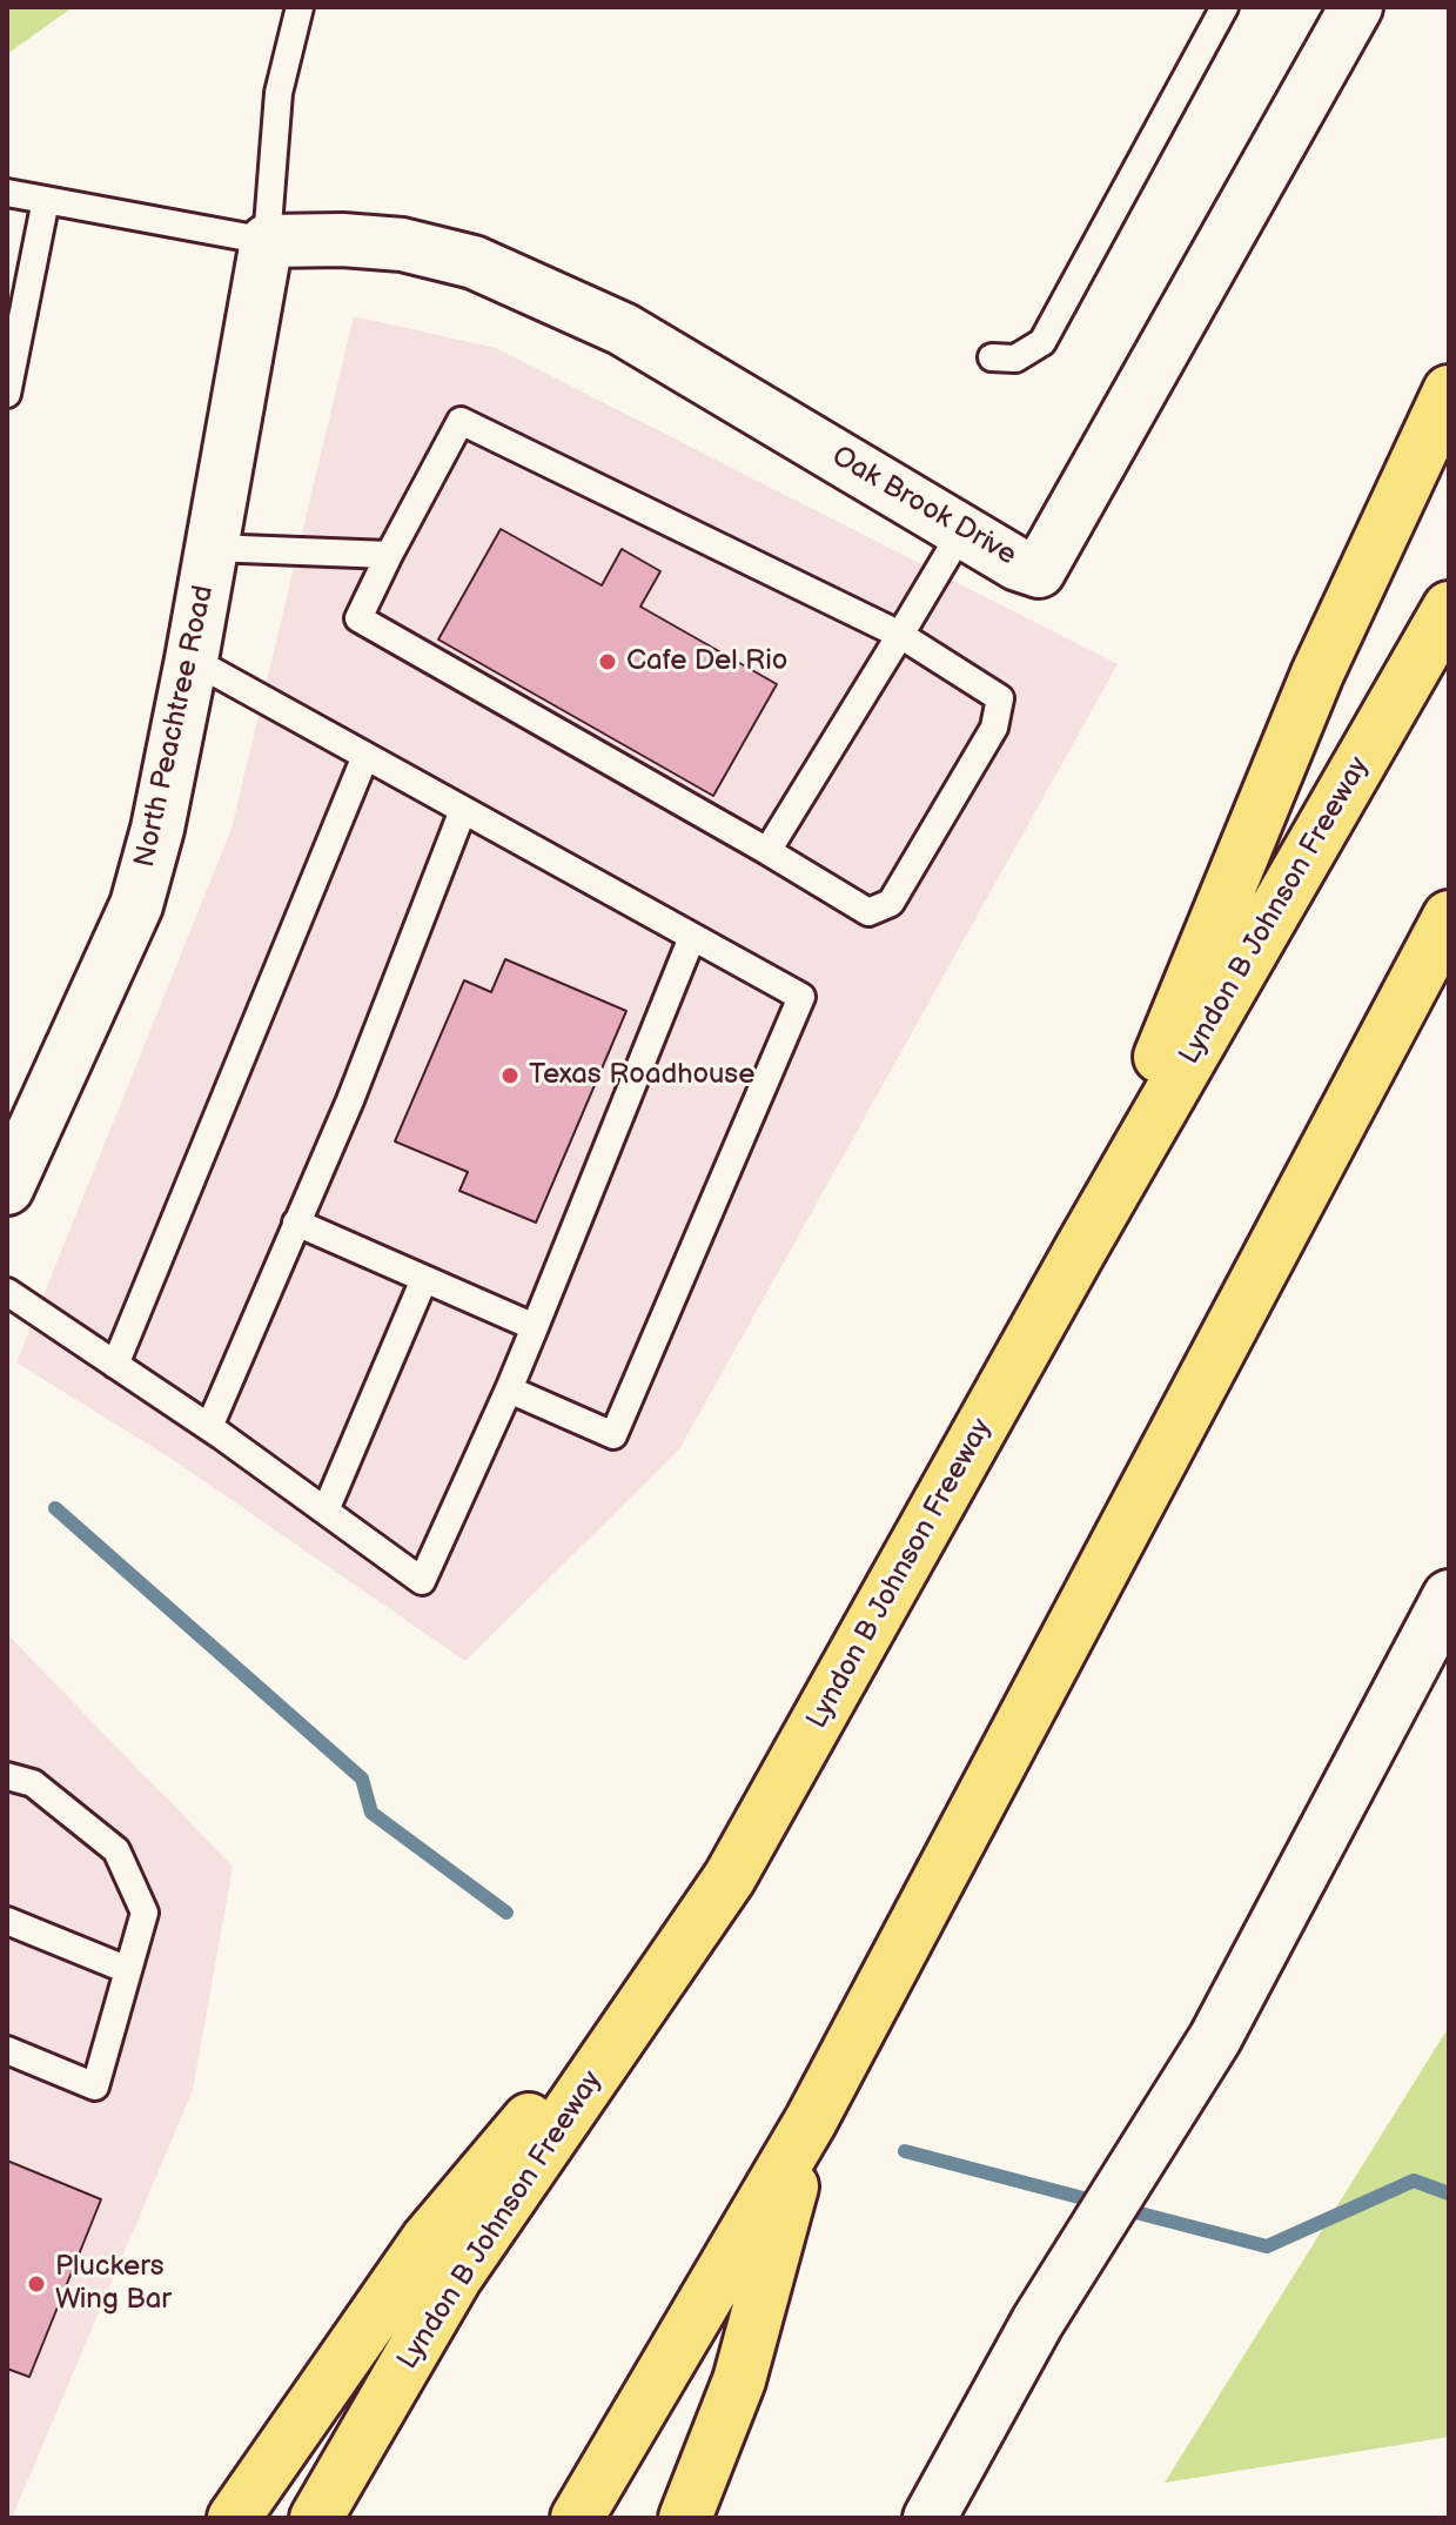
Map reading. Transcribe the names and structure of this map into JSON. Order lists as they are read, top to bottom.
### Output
{
  "streets": {
    "highway": ["Lyndon B Johnson Freeway"],
    "street": ["Oak Brook Drive", "North Peachtree Road"]
  },
  "crossings": [
    ["Oak Brook Drive", "North Peachtree Road"]
  ],
  "places": ["Cafe Del Rio", "Texas Roadhouse", "Pluckers Wing Bar"]
}
